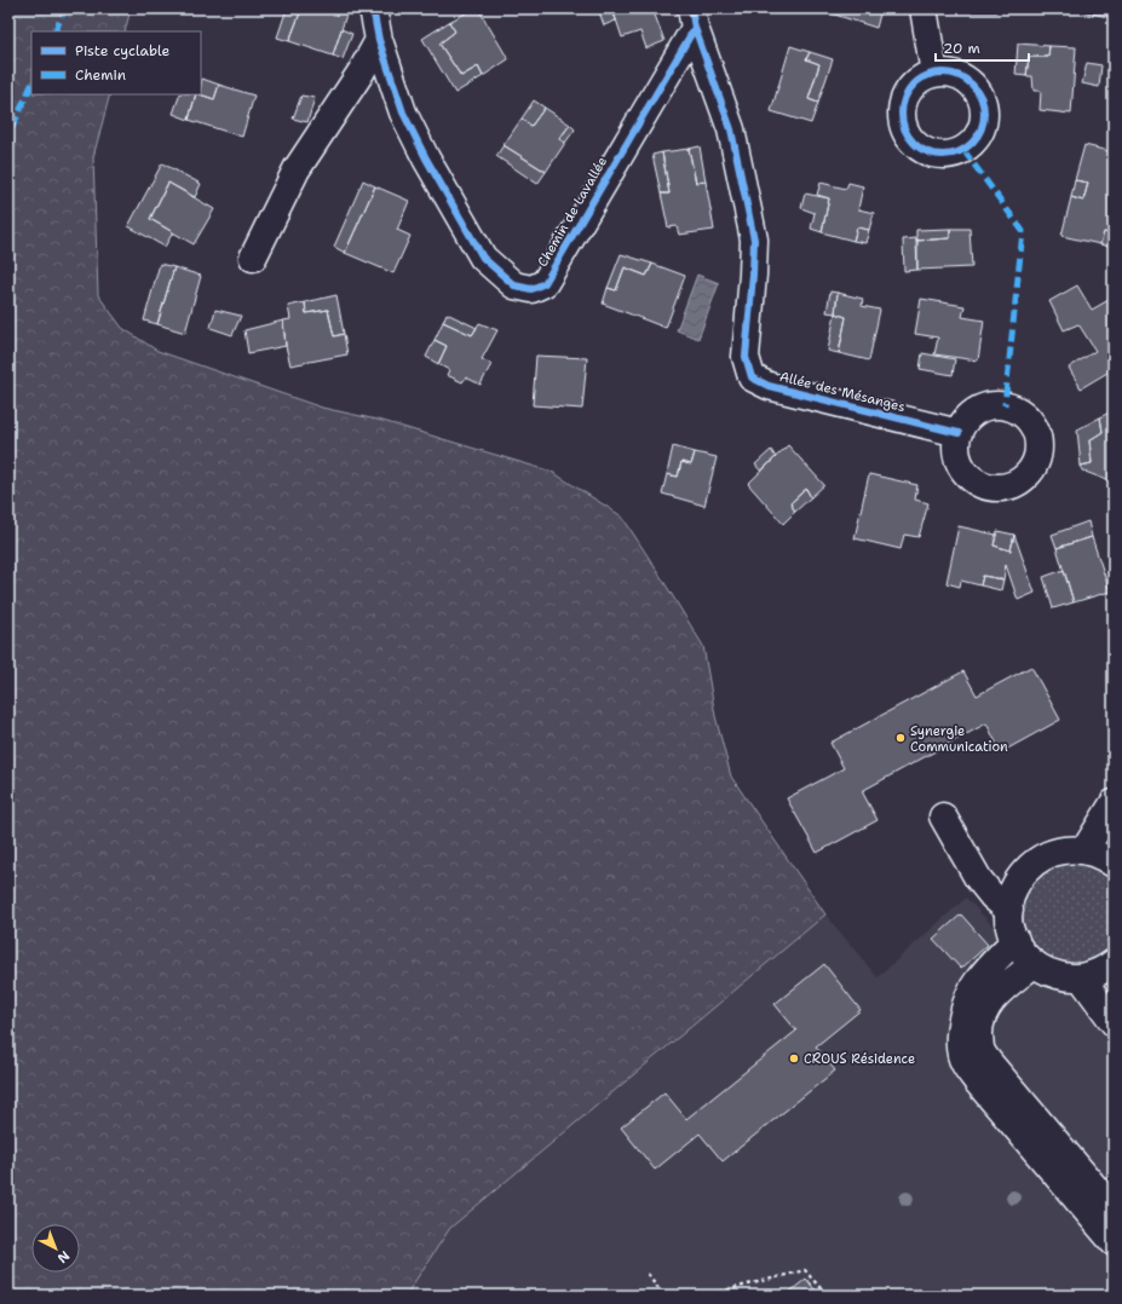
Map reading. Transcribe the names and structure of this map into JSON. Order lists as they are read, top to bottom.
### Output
{
  "streets": {
    "street": ["Chemin de Lavallée", "Allée des Mésanges"]
  },
  "crossings": [
    ["Chemin de Lavallée", "Allée des Mésanges"]
  ],
  "places": ["Synergie Communication", "CROUS Résidence"],
  "legend": ["Piste cyclable", "Chemin"],
  "scale_bar": "20 m",
  "north": "bottom right"
}
